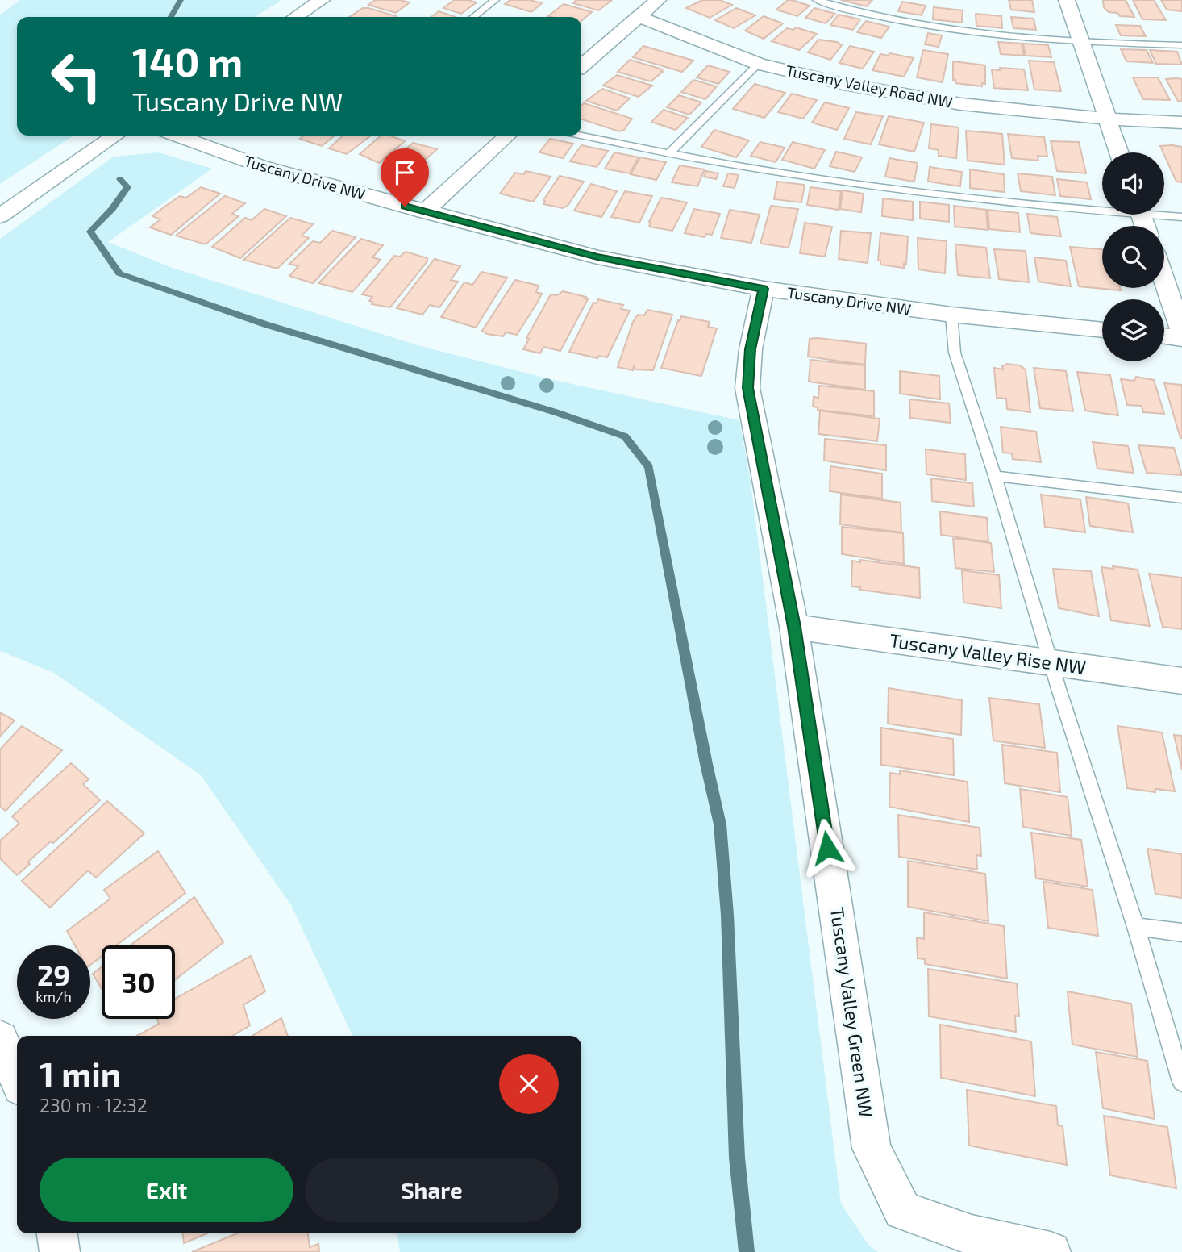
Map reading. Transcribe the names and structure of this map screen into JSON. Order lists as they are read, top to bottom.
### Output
{
  "streets": {
    "street": [
      "Tuscany Valley Road NW",
      "Tuscany Drive NW",
      "Tuscany Valley Rise NW",
      "Tuscany Valley Green NW"
    ]
  },
  "crossings": [
    ["Tuscany Drive NW", "Tuscany Valley Green NW"],
    ["Tuscany Valley Rise NW", "Tuscany Valley Green NW"]
  ],
  "page": {
    "turn": ["140 m", "Tuscany Drive NW"],
    "speed": "29 km/h",
    "limit": "30",
    "heading": ["1 min", "230 m · 12:32"],
    "buttons": ["Exit", "Share"]
  }
}
